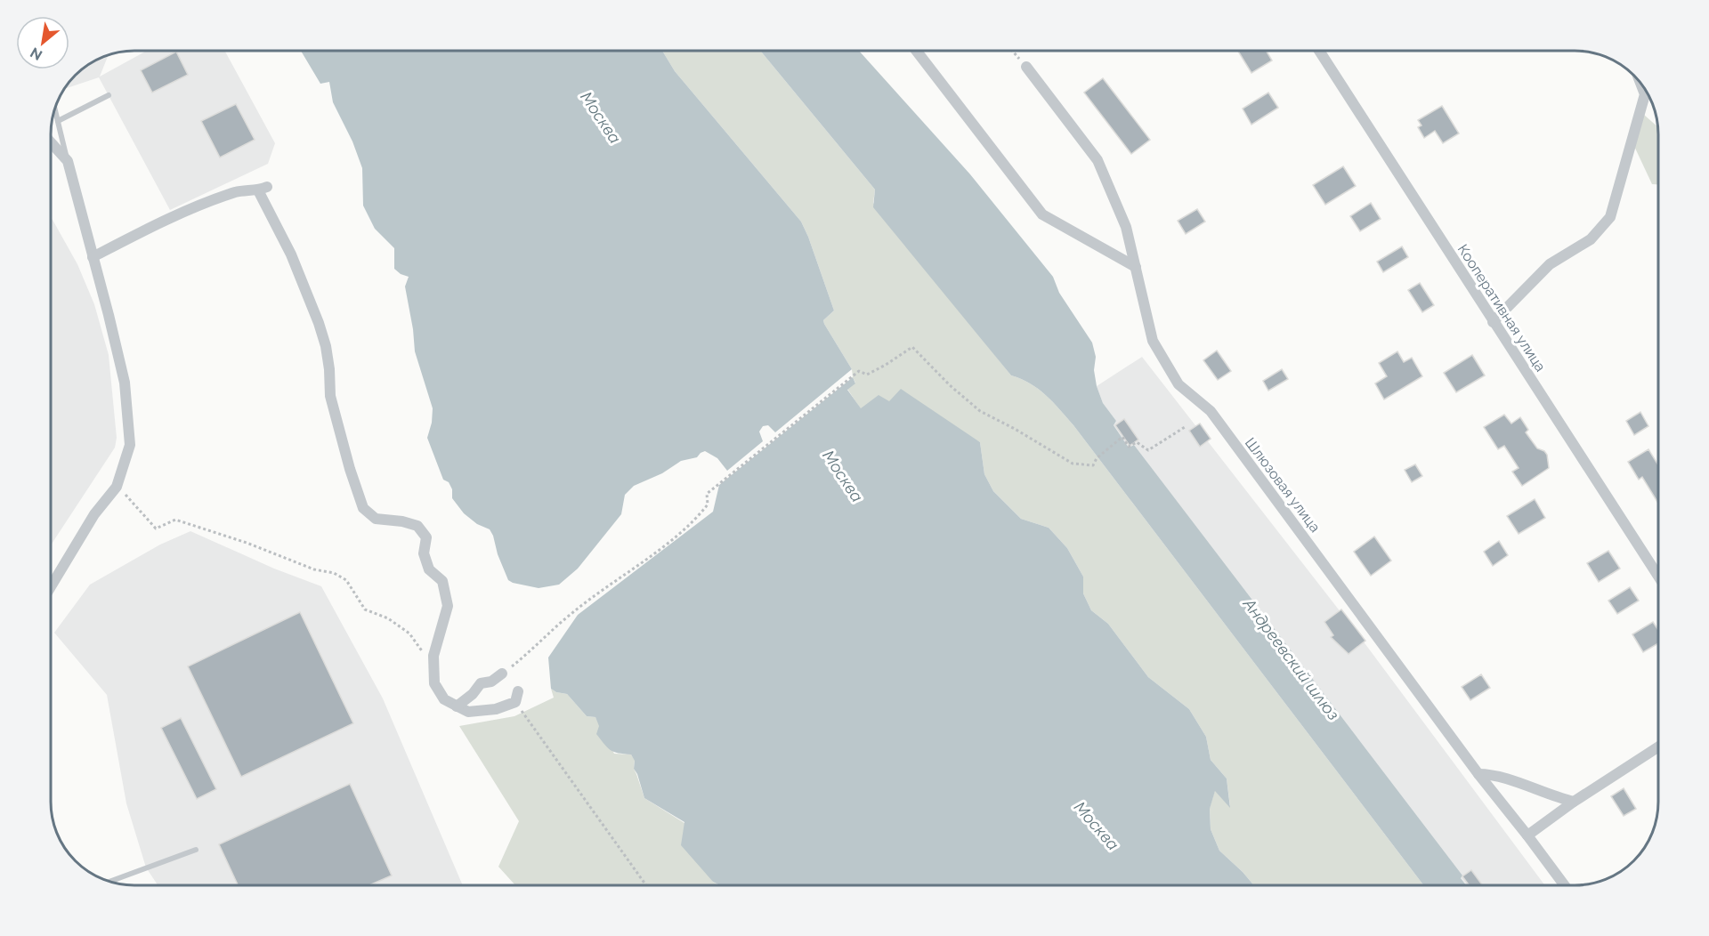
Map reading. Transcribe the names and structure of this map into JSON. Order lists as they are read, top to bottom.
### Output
{
  "streets": {
    "street": ["Кооперативная улица", "Шлюзовая улица"]
  },
  "water": ["Москва", "Андреевский шлюз"],
  "north": "bottom left"
}
